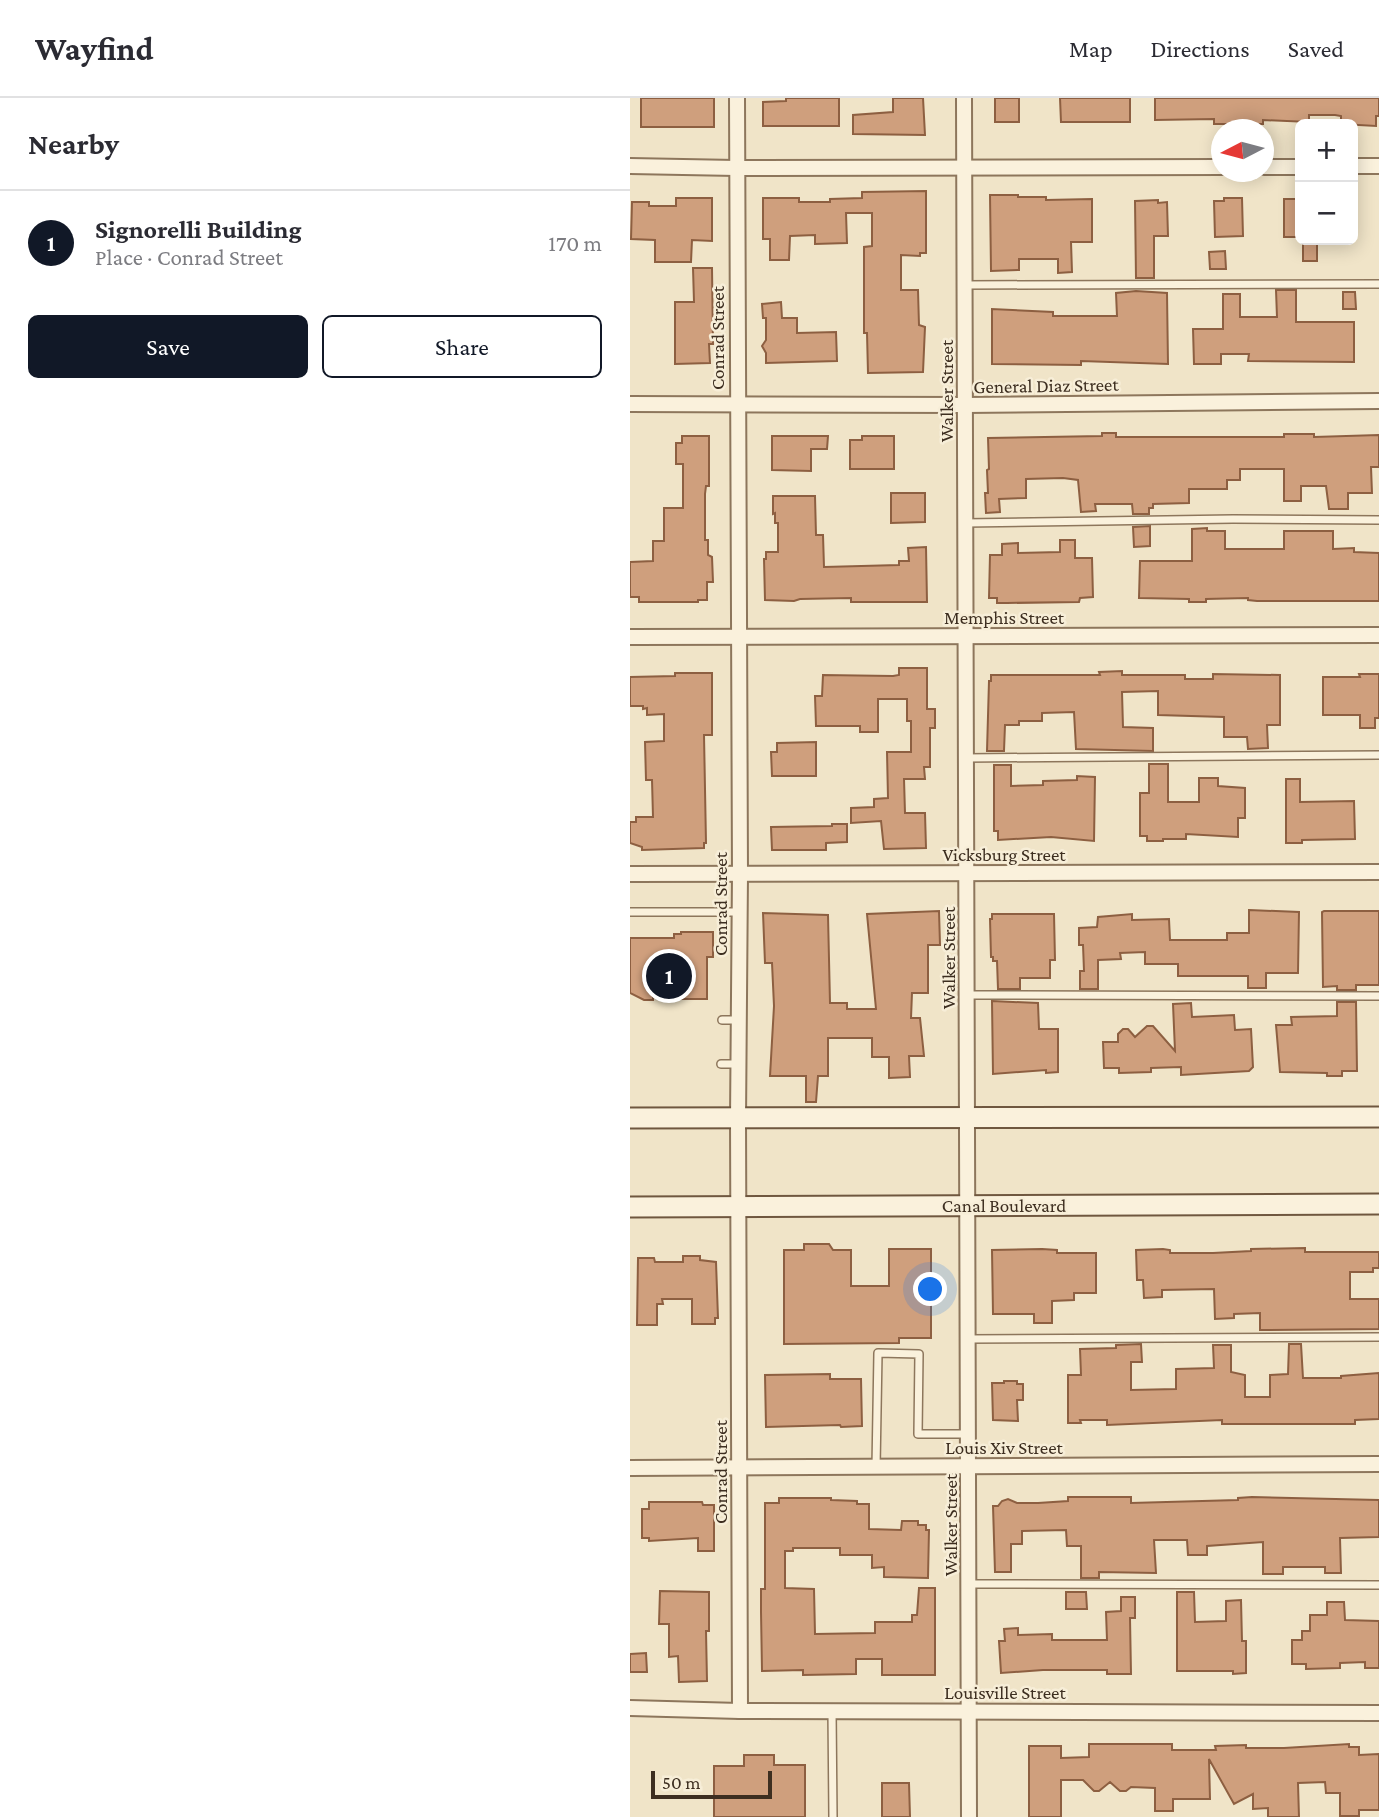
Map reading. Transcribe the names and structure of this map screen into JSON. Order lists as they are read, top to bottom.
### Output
{
  "streets": {
    "main road": ["Canal Boulevard"],
    "street": [
      "Conrad Street",
      "General Diaz Street",
      "Walker Street",
      "Memphis Street",
      "Vicksburg Street",
      "Louis Xiv Street",
      "Louisville Street"
    ]
  },
  "crossings": [
    ["Conrad Street", "General Diaz Street"],
    ["Conrad Street", "Memphis Street"],
    ["Conrad Street", "Vicksburg Street"],
    ["Conrad Street", "Canal Boulevard"],
    ["Conrad Street", "Louis Xiv Street"],
    ["Conrad Street", "Louisville Street"],
    ["General Diaz Street", "Walker Street"],
    ["Walker Street", "Memphis Street"],
    ["Walker Street", "Vicksburg Street"],
    ["Walker Street", "Canal Boulevard"],
    ["Walker Street", "Louis Xiv Street"],
    ["Walker Street", "Louisville Street"]
  ],
  "scale_bar": "50 m",
  "north": "left",
  "page": {
    "header": "Wayfind",
    "nav": ["Map", "Directions", "Saved"],
    "heading": "Nearby",
    "map_buttons": ["+", "−"],
    "list": [
      {
        "mark": "1",
        "name": "Signorelli Building",
        "note": "Place · Conrad Street",
        "value": "170 m"
      }
    ],
    "buttons": ["Save", "Share"],
    "pins": "1",
    "scale": "50 m"
  }
}
